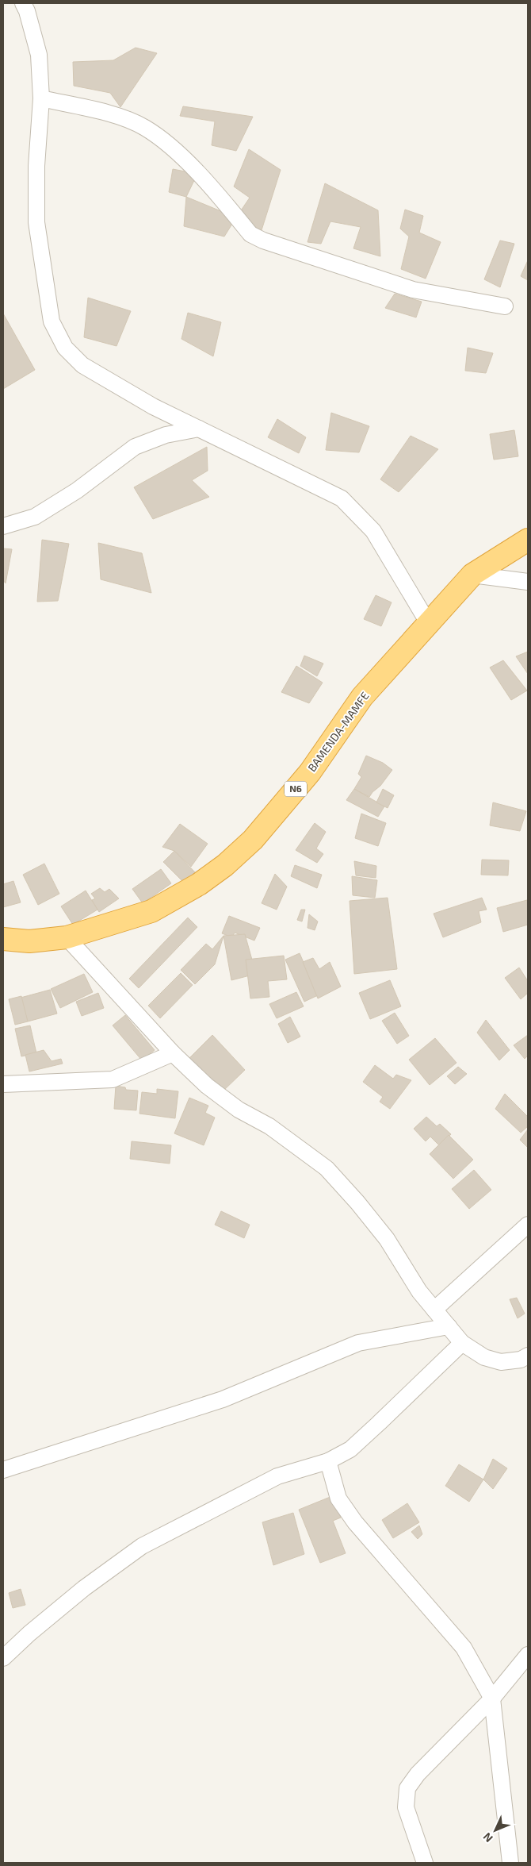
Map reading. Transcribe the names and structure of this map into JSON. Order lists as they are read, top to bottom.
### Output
{
  "streets": {
    "highway": ["BAMENDA-MAMFE", "N6"]
  },
  "north": "bottom left"
}
